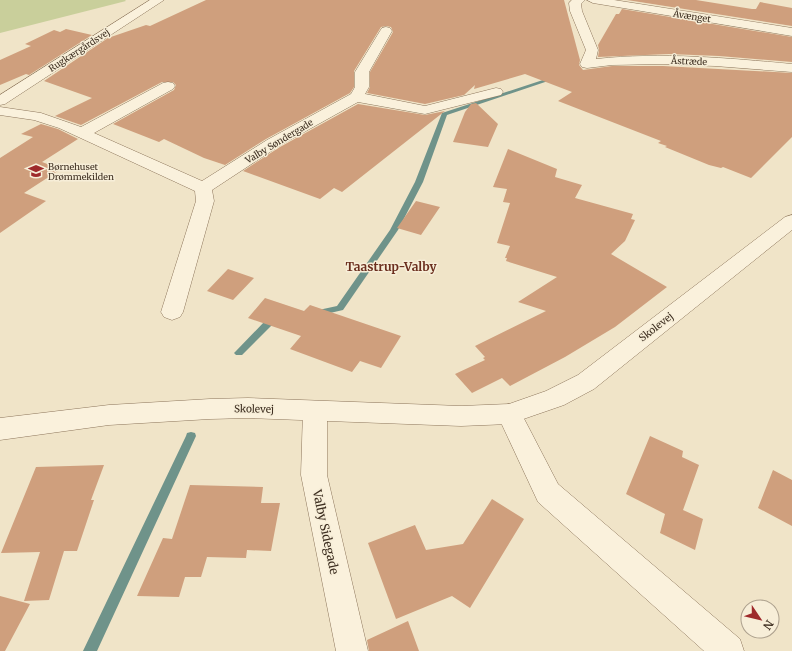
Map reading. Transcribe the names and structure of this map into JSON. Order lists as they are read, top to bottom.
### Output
{
  "streets": {
    "street": [
      "Åvænget",
      "Rugkærgårdsvej",
      "Åstræde",
      "Valby Søndergade",
      "Skolevej",
      "Valby Sidegade"
    ]
  },
  "crossings": [
    ["Skolevej", "Valby Sidegade"]
  ],
  "districts": ["Taastrup-Valby"],
  "places": {
    "school or university": ["Børnehuset Drømmekilden"]
  },
  "north": "bottom right"
}
